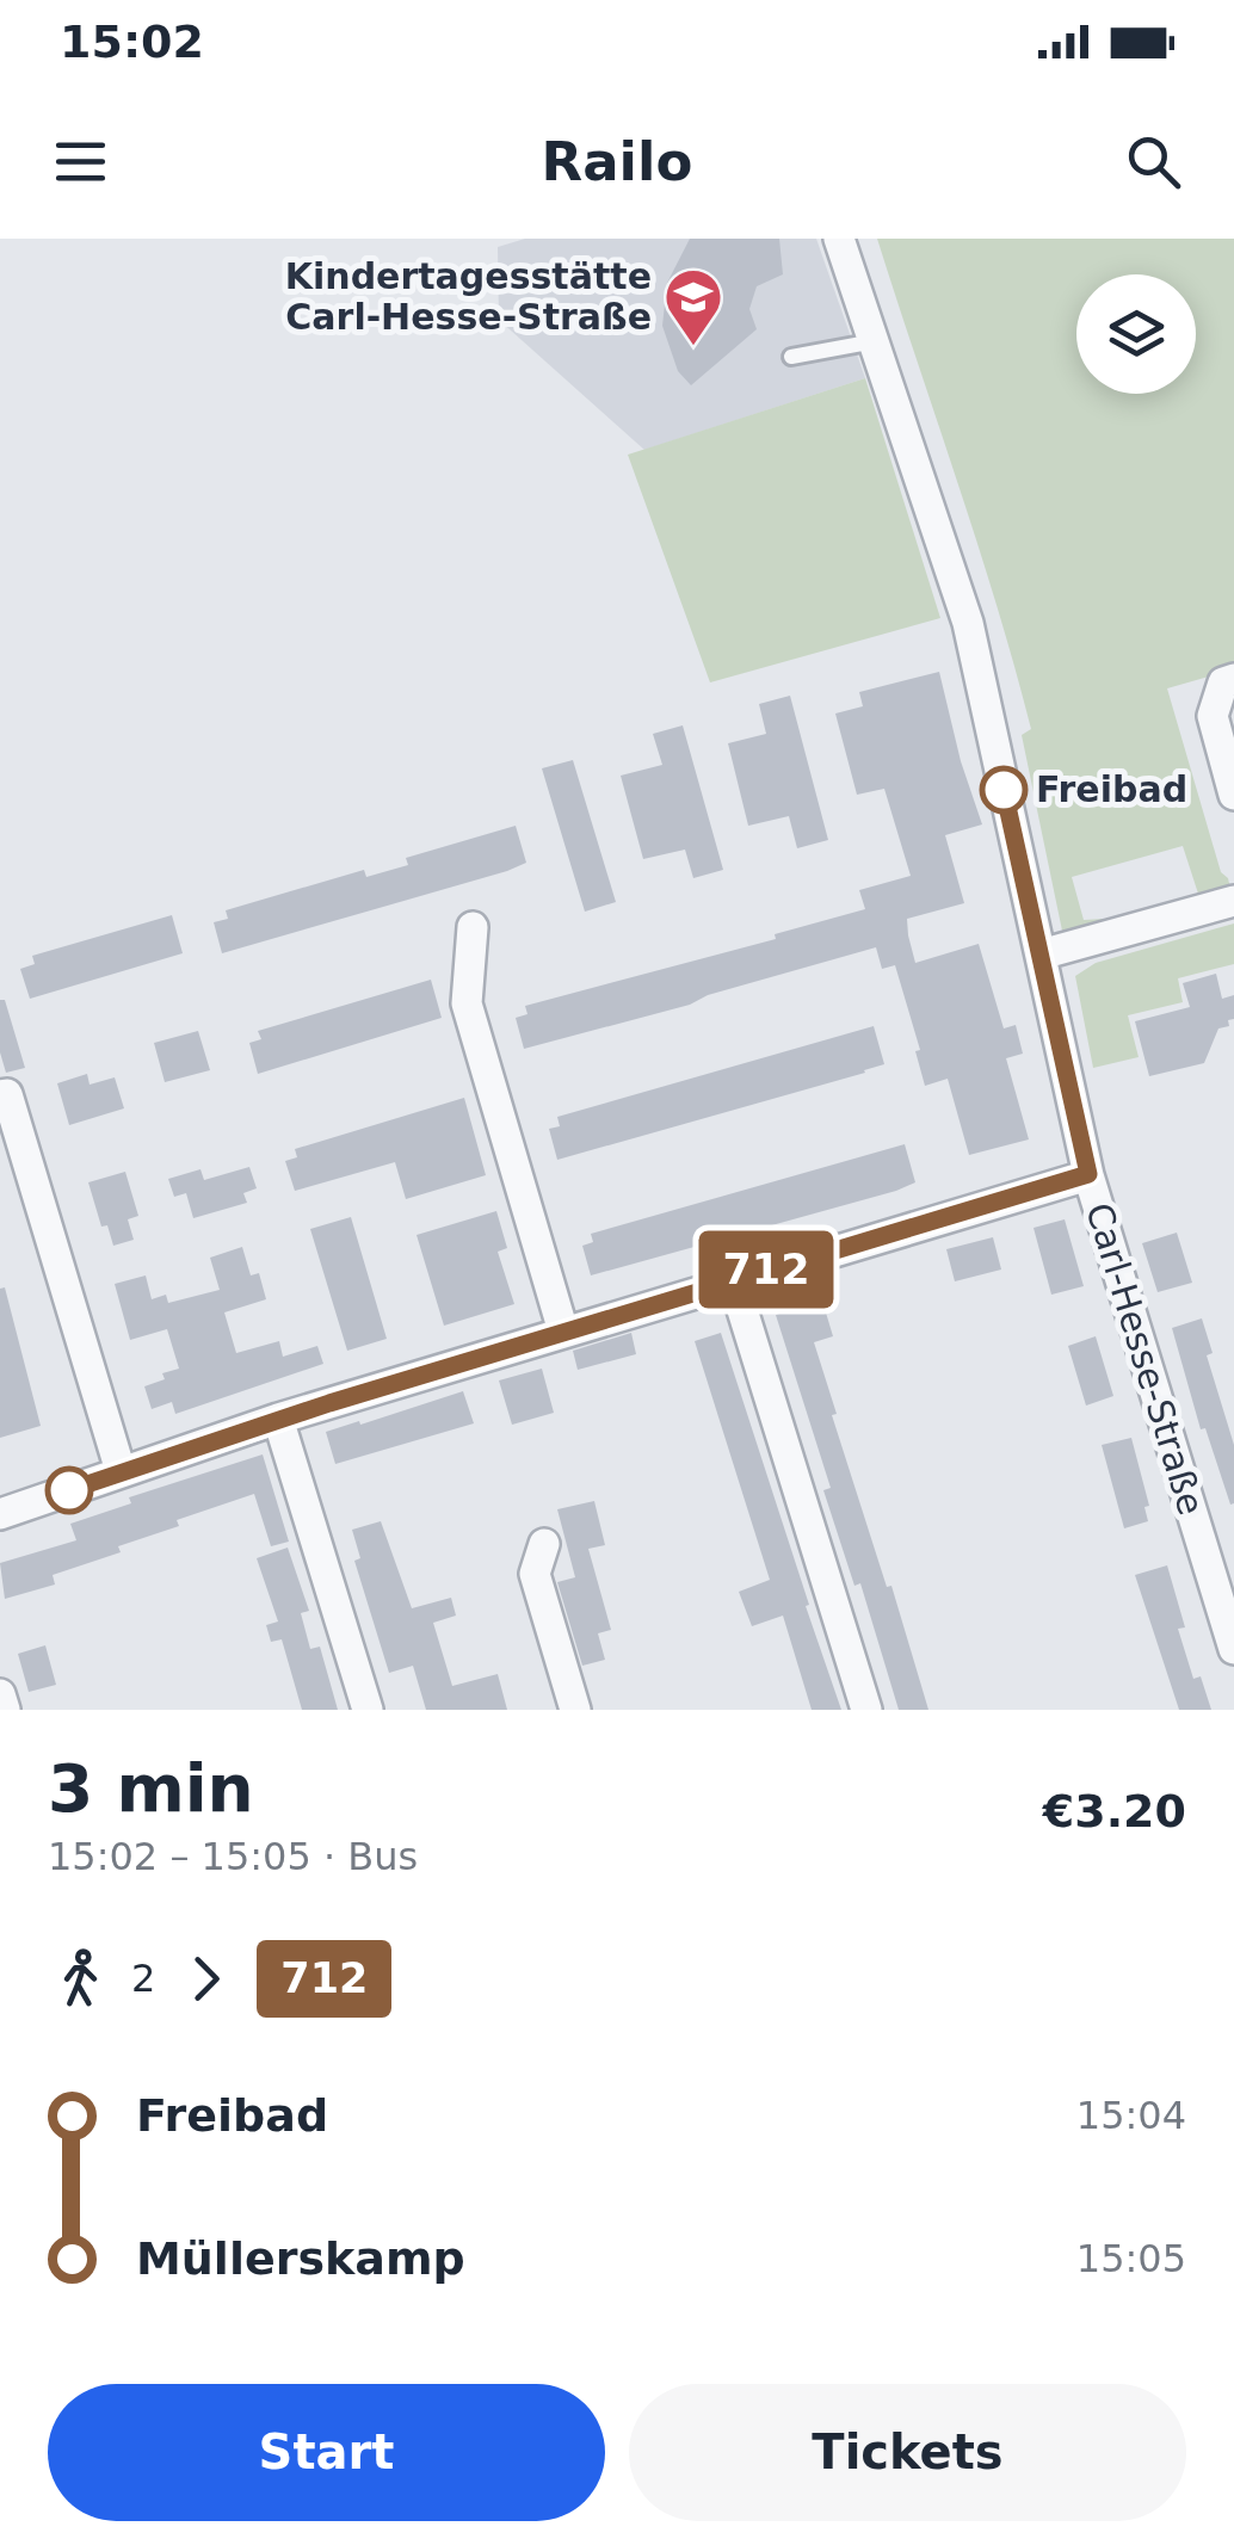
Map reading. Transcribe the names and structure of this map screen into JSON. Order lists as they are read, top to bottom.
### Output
{
  "streets": {
    "street": ["Carl-Hesse-Straße"]
  },
  "places": {
    "school or university": ["Kindertagesstätte Carl-Hesse-Straße"],
    "other": ["Freibad"]
  },
  "lines": ["bus line 712"],
  "page": {
    "status": "15:02",
    "header": "Railo",
    "on_map": "712",
    "heading": ["3 min", "15:02 – 15:05 · Bus", "€3.20"],
    "legs": ["2", "712"],
    "list": [
      {
        "name": "Freibad",
        "value": "15:04"
      },
      {
        "name": "Müllerskamp",
        "value": "15:05"
      }
    ],
    "buttons": ["Start", "Tickets"]
  }
}
